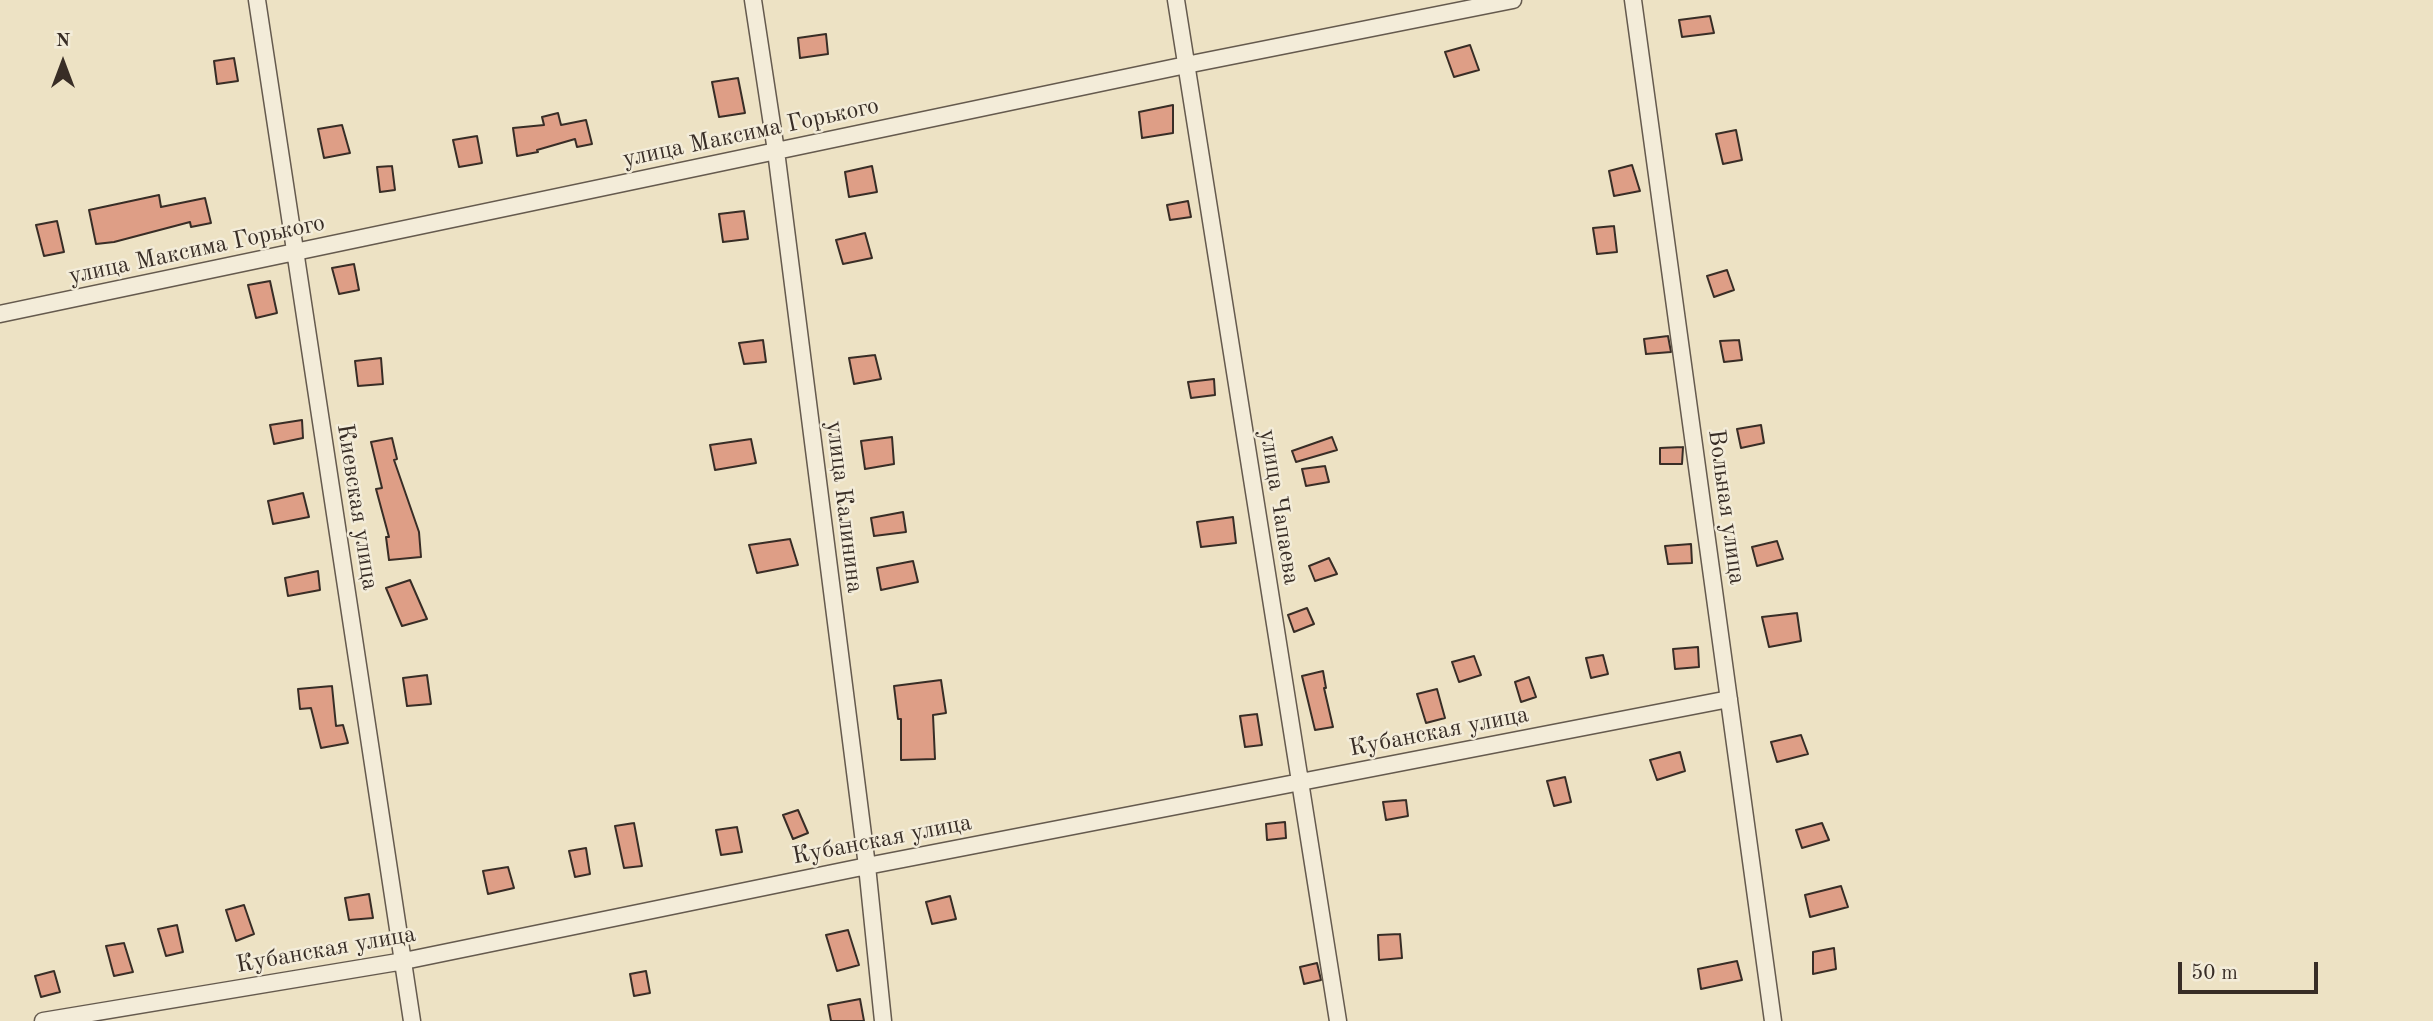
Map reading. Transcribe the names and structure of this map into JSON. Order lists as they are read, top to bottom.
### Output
{
  "streets": {
    "street": [
      "улица Максима Горького",
      "Киевская улица",
      "улица Калинина",
      "улица Чапаева",
      "Вольная улица",
      "Кубанская улица"
    ]
  },
  "crossings": [
    ["улица Максима Горького", "Киевская улица"],
    ["улица Максима Горького", "улица Калинина"],
    ["улица Максима Горького", "улица Чапаева"],
    ["Киевская улица", "Кубанская улица"],
    ["улица Калинина", "Кубанская улица"],
    ["улица Чапаева", "Кубанская улица"],
    ["Вольная улица", "Кубанская улица"]
  ],
  "scale_bar": "50 m",
  "north": "top"
}
